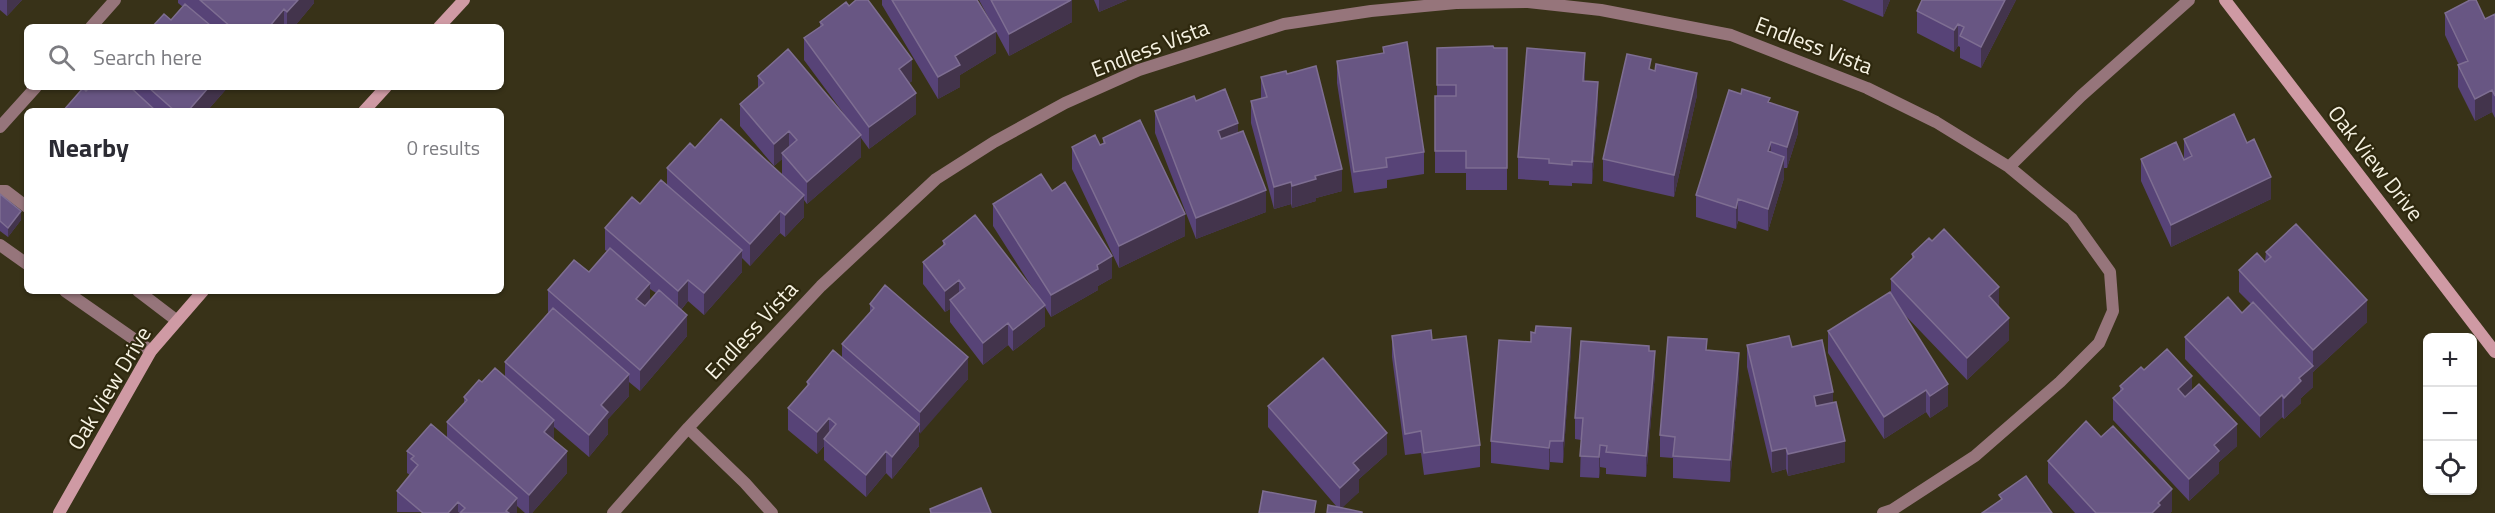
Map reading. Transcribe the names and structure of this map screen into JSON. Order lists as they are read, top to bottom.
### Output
{
  "streets": {
    "street": ["Endless Vista", "Oak View Drive"]
  },
  "page": {
    "search": "Search here",
    "heading": ["Nearby", "0 results"],
    "map_buttons": ["+", "−"]
  }
}
